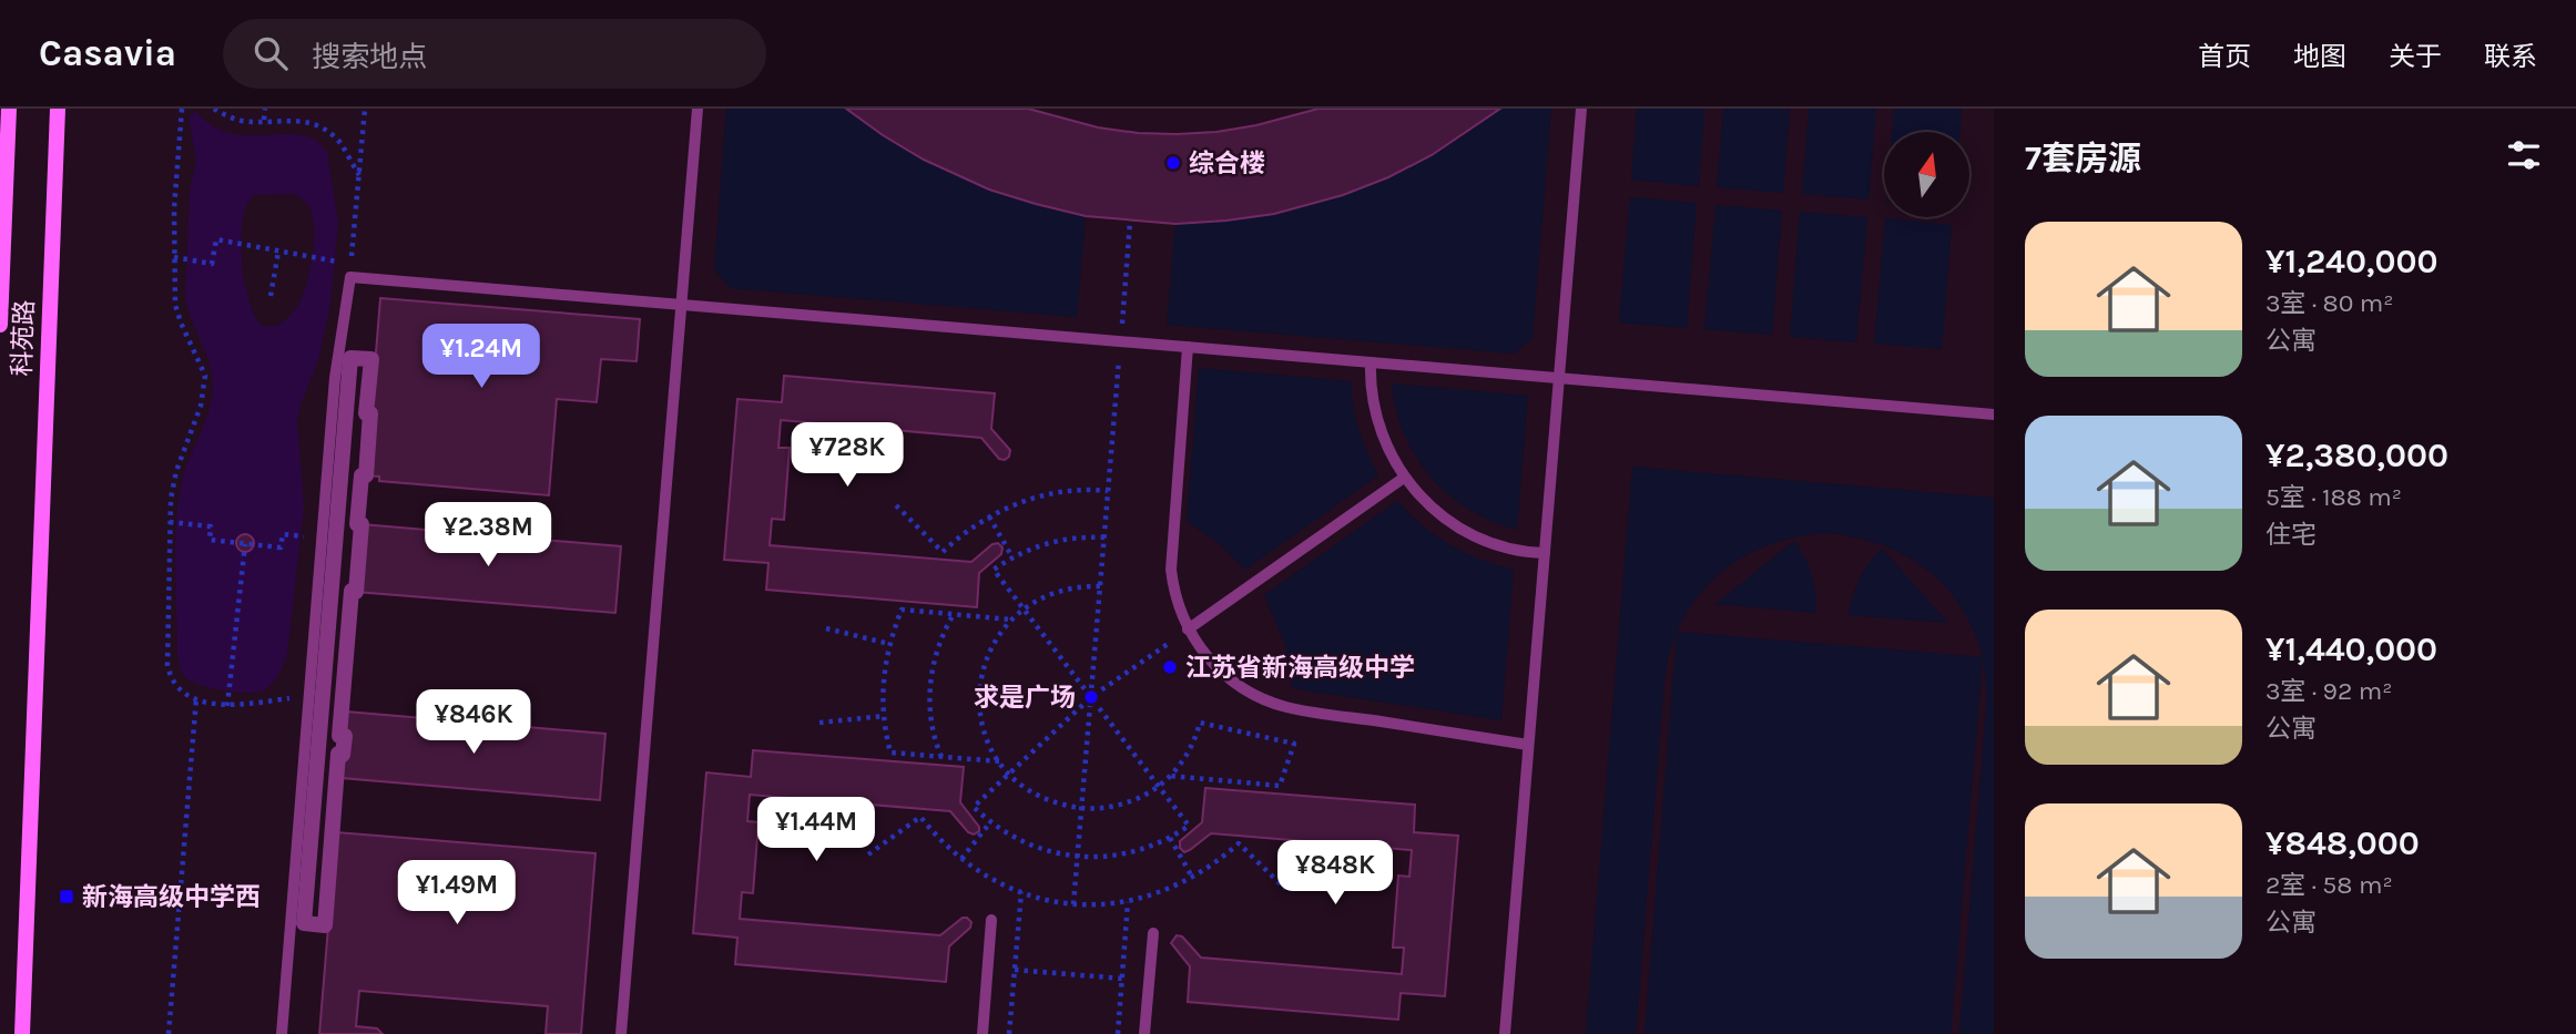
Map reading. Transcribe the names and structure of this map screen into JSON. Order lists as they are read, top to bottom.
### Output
{
  "streets": {
    "main road": ["科苑路"]
  },
  "places": {
    "other": ["综合楼", "江苏省新海高级中学", "求是广场"],
    "transit": ["新海高级中学西"]
  },
  "north": "top",
  "page": {
    "header": "Casavia",
    "search": "搜索地点",
    "nav": [
      "首页",
      "地图",
      "关于",
      "联系"
    ],
    "heading": "7套房源",
    "list": [
      {
        "name": "¥1,240,000",
        "note": "3室 · 80 m² · 公寓"
      },
      {
        "name": "¥2,380,000",
        "note": "5室 · 188 m² · 住宅"
      },
      {
        "name": "¥1,440,000",
        "note": "3室 · 92 m² · 公寓"
      },
      {
        "name": "¥848,000",
        "note": "2室 · 58 m² · 公寓"
      }
    ],
    "price": [
      "¥1.24M",
      "¥728K",
      "¥2.38M",
      "¥846K",
      "¥1.44M",
      "¥848K",
      "¥1.49M"
    ]
  }
}
